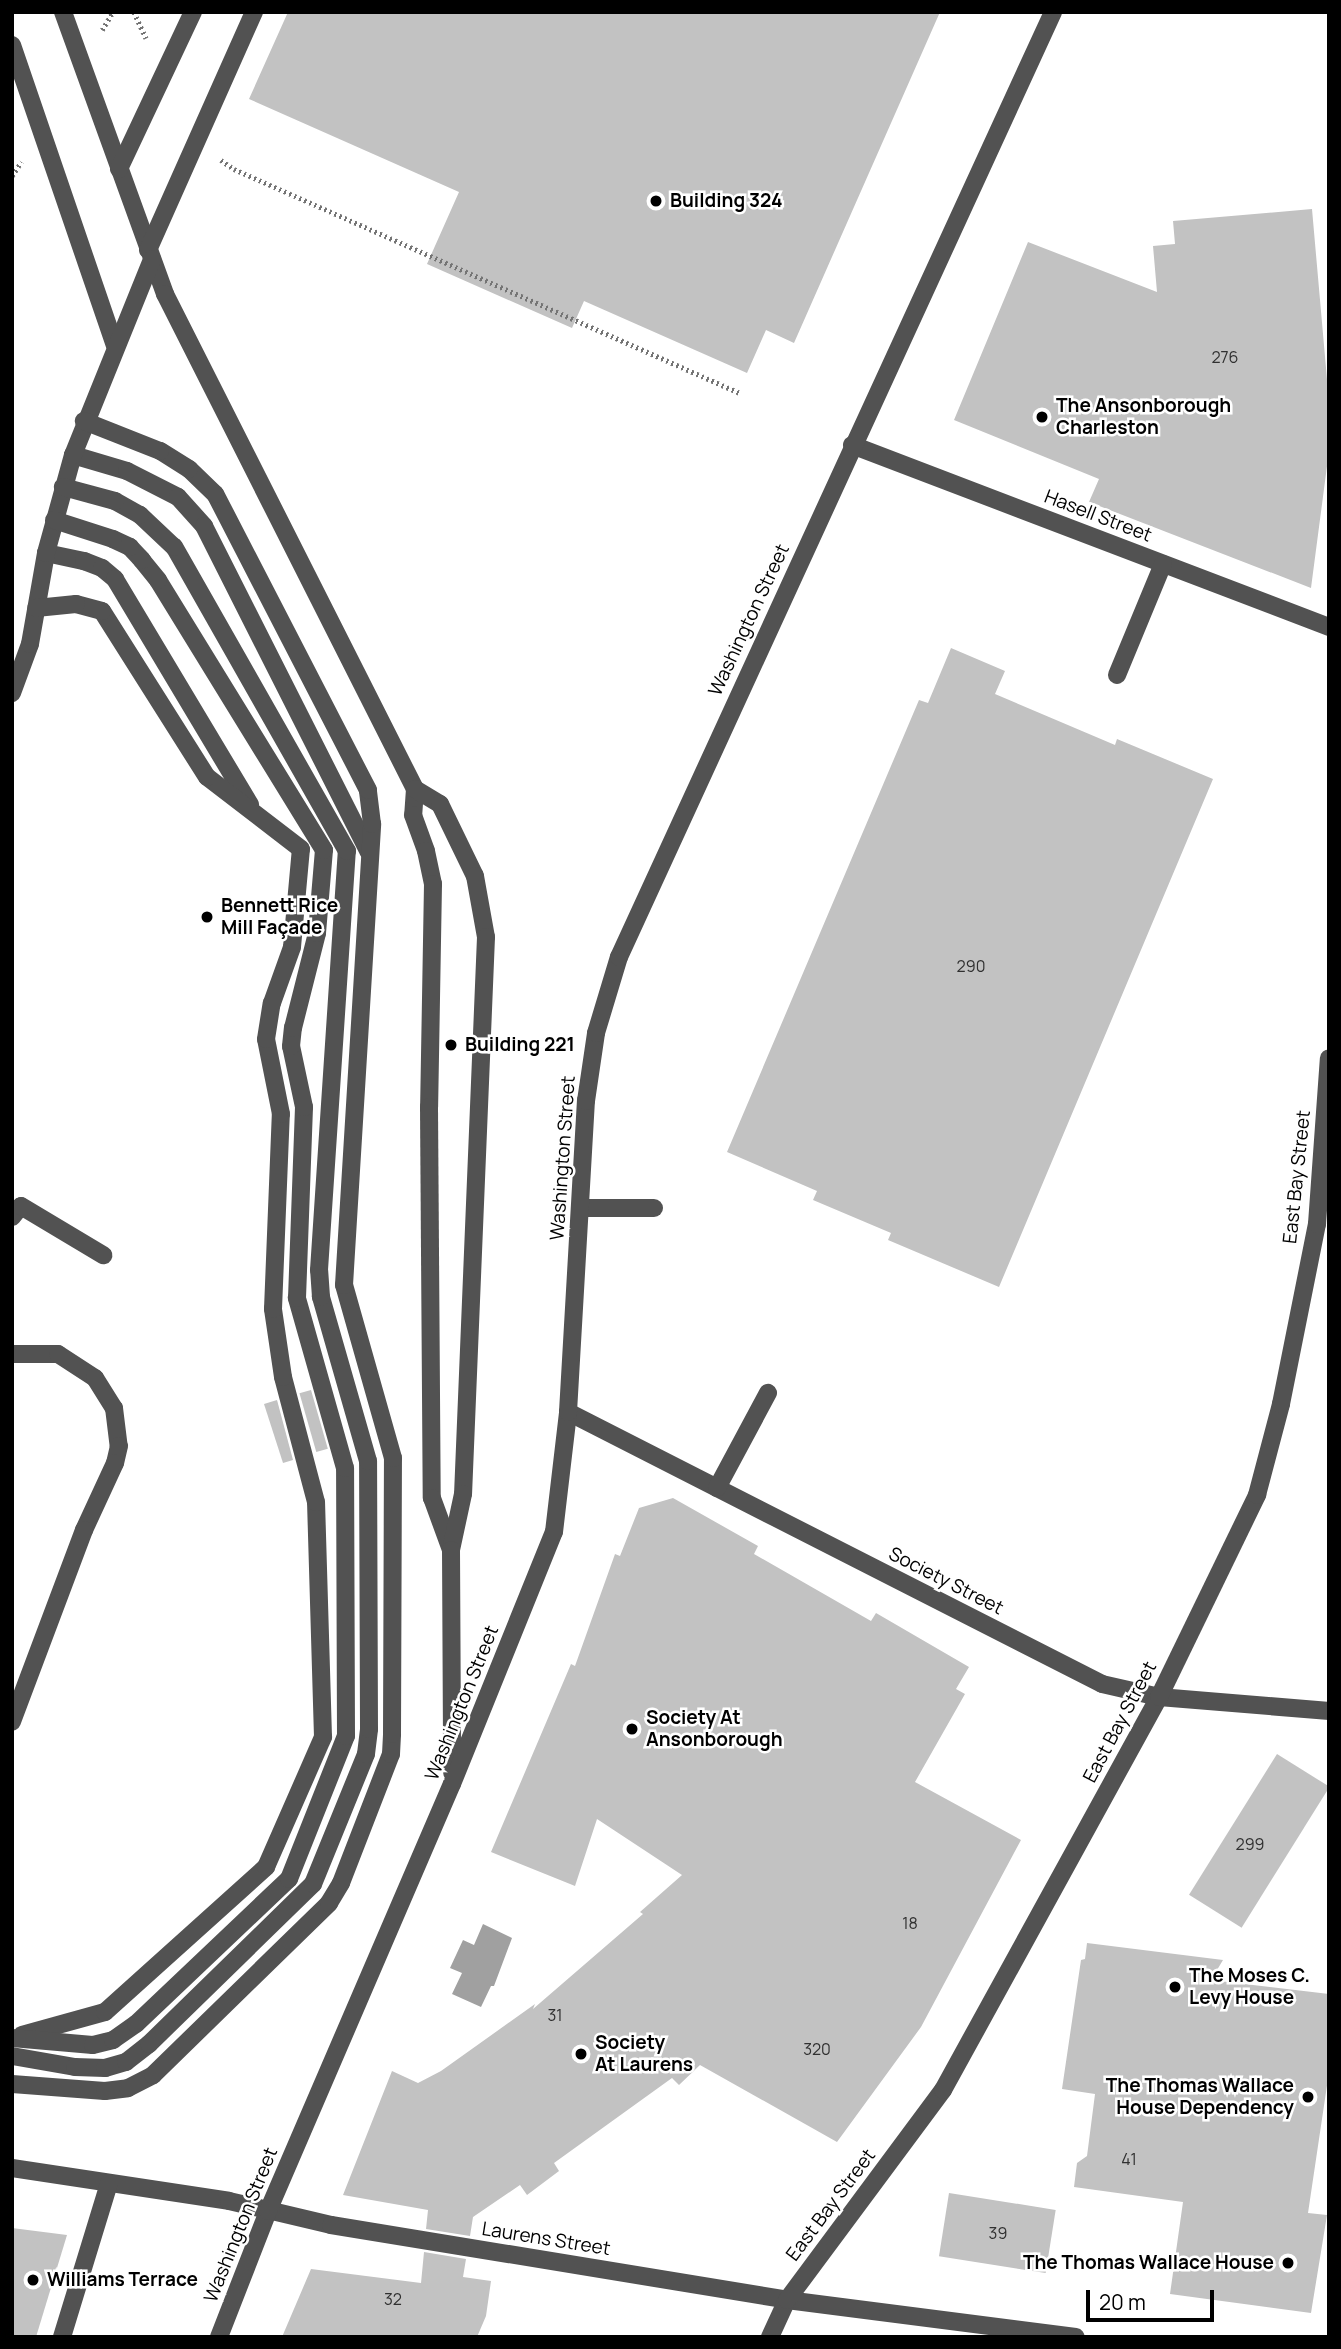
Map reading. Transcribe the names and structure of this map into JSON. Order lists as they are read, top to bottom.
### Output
{
  "streets": {
    "street": [
      "Hasell Street",
      "Washington Street",
      "East Bay Street",
      "Society Street",
      "Laurens Street"
    ]
  },
  "crossings": [
    ["Hasell Street", "Washington Street"],
    ["Washington Street", "Society Street"],
    ["Washington Street", "Laurens Street"],
    ["East Bay Street", "Society Street"],
    ["East Bay Street", "Laurens Street"]
  ],
  "places": [
    "Building 324",
    "The Ansonborough Charleston",
    "Bennett Rice Mill Façade",
    "Building 221",
    "Society At Ansonborough",
    "The Moses C. Levy House",
    "Society At Laurens",
    "The Thomas Wallace House Dependency",
    "The Thomas Wallace House",
    "Williams Terrace"
  ],
  "house_numbers": [
    "276",
    "290",
    "299",
    "18",
    "31",
    "320",
    "41",
    "39",
    "32"
  ],
  "scale_bar": "20 m"
}
